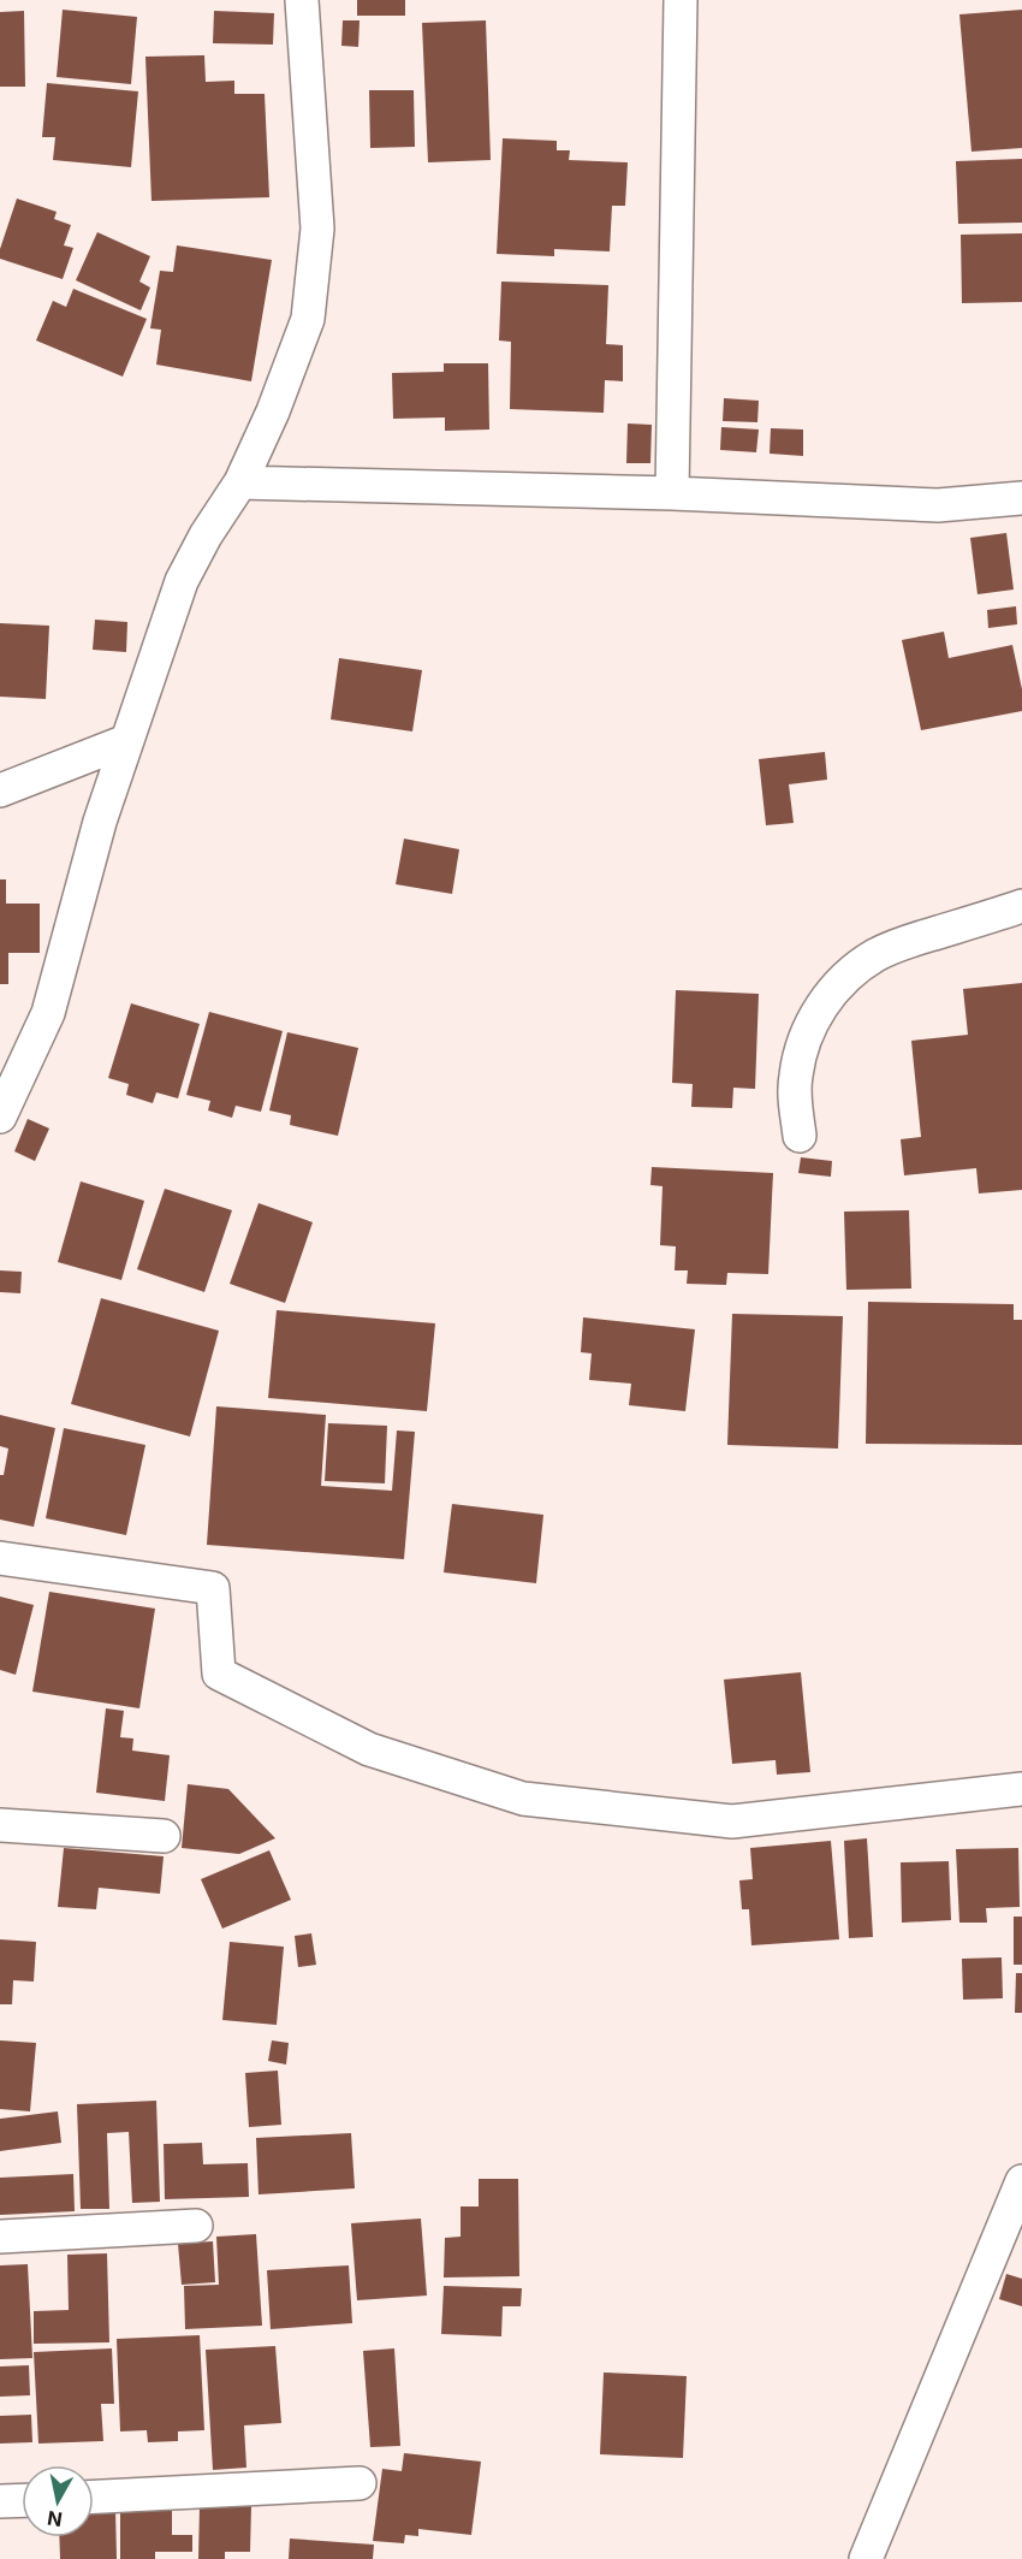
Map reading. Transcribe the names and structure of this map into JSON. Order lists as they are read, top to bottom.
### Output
{
  "north": "bottom"
}
